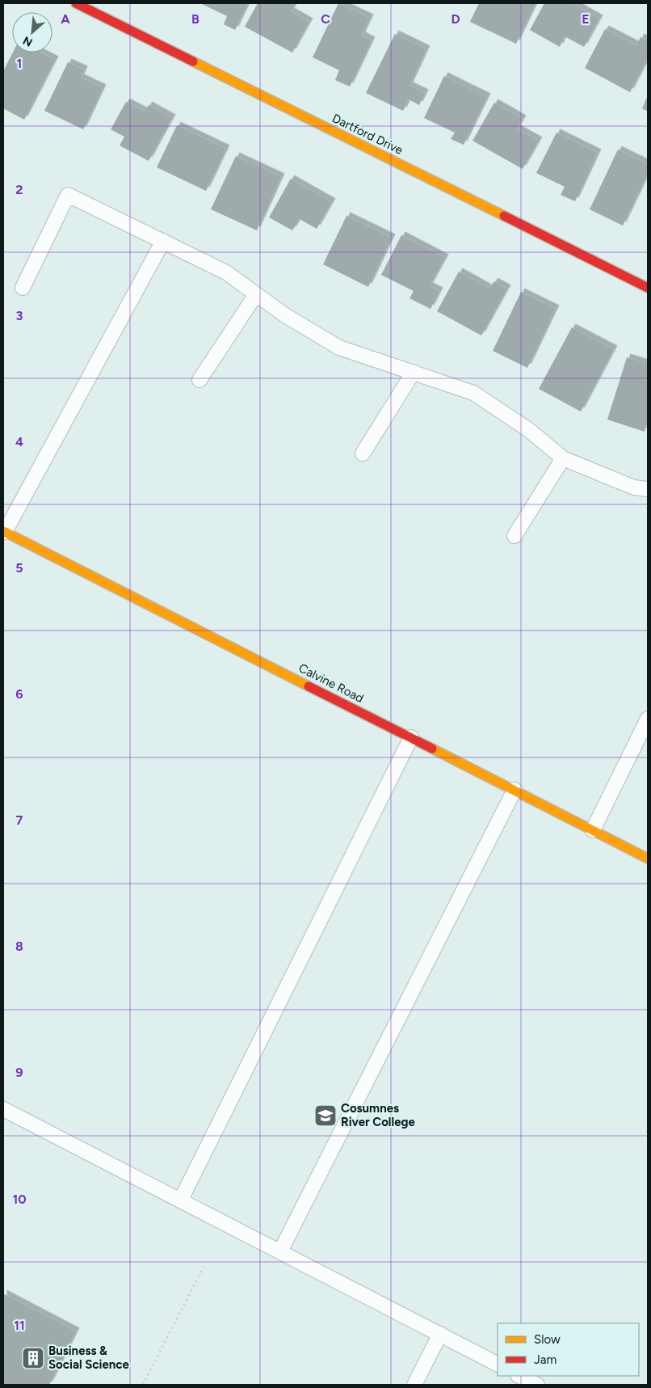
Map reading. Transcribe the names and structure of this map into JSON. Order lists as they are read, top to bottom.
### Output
{
  "streets": {
    "street": ["Dartford Drive", "Calvine Road"]
  },
  "places": {
    "school or university": ["Cosumnes River College"],
    "building": ["Business & Social Science"]
  },
  "legend": ["Slow", "Jam"],
  "north": "bottom left",
  "grid": {
    "columns": [
      "A",
      "B",
      "C",
      "D",
      "E"
    ],
    "rows": [
      "1",
      "2",
      "3",
      "4",
      "5",
      "6",
      "7",
      "8",
      "9",
      "10",
      "11"
    ]
  }
}
